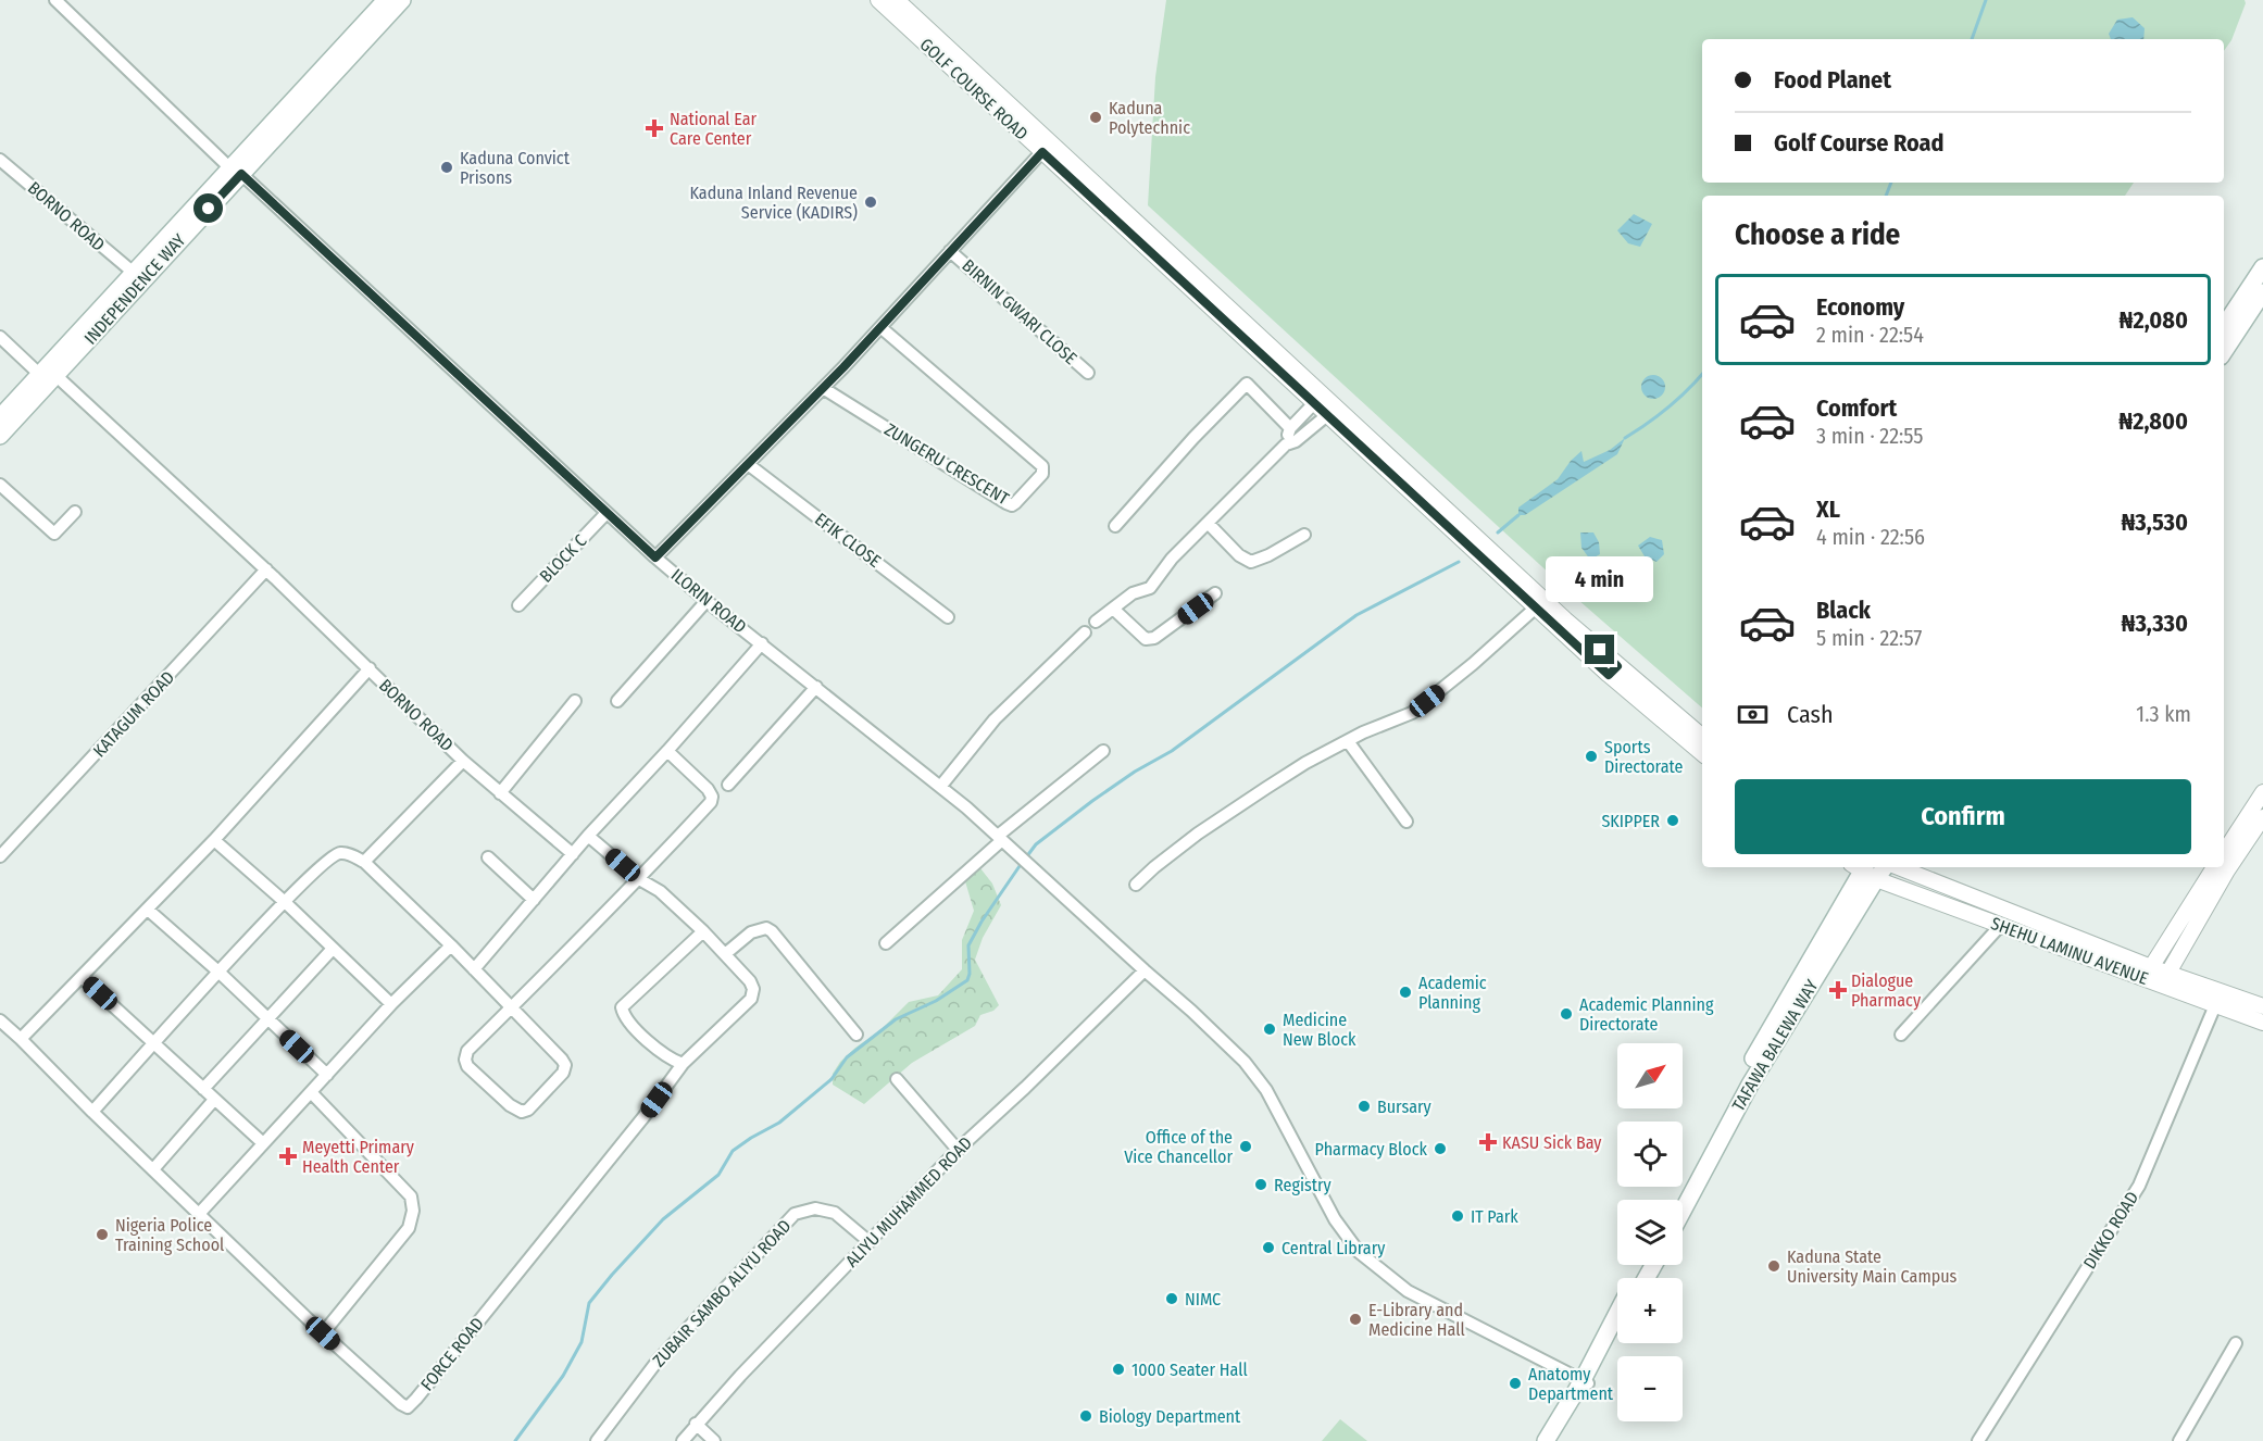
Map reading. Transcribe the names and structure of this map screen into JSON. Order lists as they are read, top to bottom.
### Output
{
  "streets": {
    "main road": ["INDEPENDENCE WAY", "TAFAWA BALEWA WAY"],
    "street": [
      "GOLF COURSE ROAD",
      "BORNO ROAD",
      "BIRNIN GWARI CLOSE",
      "ZUNGERU CRESCENT",
      "EFIK CLOSE",
      "BLOCK C",
      "ILORIN ROAD",
      "KATAGUM ROAD",
      "SHEHU LAMINU AVENUE",
      "ALIYU MUHAMMED ROAD",
      "DIKKO ROAD",
      "ZUBAIR SAMBO ALIYU ROAD",
      "FORCE ROAD"
    ]
  },
  "crossings": [
    ["BORNO ROAD", "INDEPENDENCE WAY"],
    ["BORNO ROAD", "KATAGUM ROAD"],
    ["INDEPENDENCE WAY", "ILORIN ROAD"],
    ["BLOCK C", "ILORIN ROAD"],
    ["ILORIN ROAD", "ALIYU MUHAMMED ROAD"],
    ["SHEHU LAMINU AVENUE", "TAFAWA BALEWA WAY"],
    ["SHEHU LAMINU AVENUE", "DIKKO ROAD"],
    ["ALIYU MUHAMMED ROAD", "ZUBAIR SAMBO ALIYU ROAD"]
  ],
  "places": {
    "other": [
      "Kaduna Polytechnic",
      "Kaduna Convict Prisons",
      "Kaduna Inland Revenue Service (KADIRS)",
      "Sports Directorate",
      "SKIPPER",
      "Academic Planning",
      "Academic Planning Directorate",
      "Medicine New Block",
      "Bursary",
      "Office of the Vice Chancellor",
      "Pharmacy Block",
      "Registry",
      "IT Park",
      "Nigeria Police Training School",
      "Central Library",
      "Kaduna State University Main Campus",
      "NIMC",
      "E-Library and Medicine Hall",
      "1000 Seater Hall",
      "Anatomy Department",
      "Biology Department"
    ],
    "health": [
      "National Ear Care Center",
      "Dialogue Pharmacy",
      "KASU Sick Bay",
      "Meyetti Primary Health Center"
    ]
  },
  "north": "top right",
  "page": {
    "banner": ["Food Planet", "Golf Course Road"],
    "heading": "Choose a ride",
    "list": [
      {
        "name": "Economy",
        "note": "2 min · 22:54",
        "value": "₦2,080"
      },
      {
        "name": "Comfort",
        "note": "3 min · 22:55",
        "value": "₦2,800"
      },
      {
        "name": "XL",
        "note": "4 min · 22:56",
        "value": "₦3,530"
      },
      {
        "name": "Black",
        "note": "5 min · 22:57",
        "value": "₦3,330"
      }
    ],
    "bubble": "4 min",
    "pay": ["Cash", "1.3 km"],
    "buttons": "Confirm",
    "map_buttons": ["+", "−"]
  }
}
